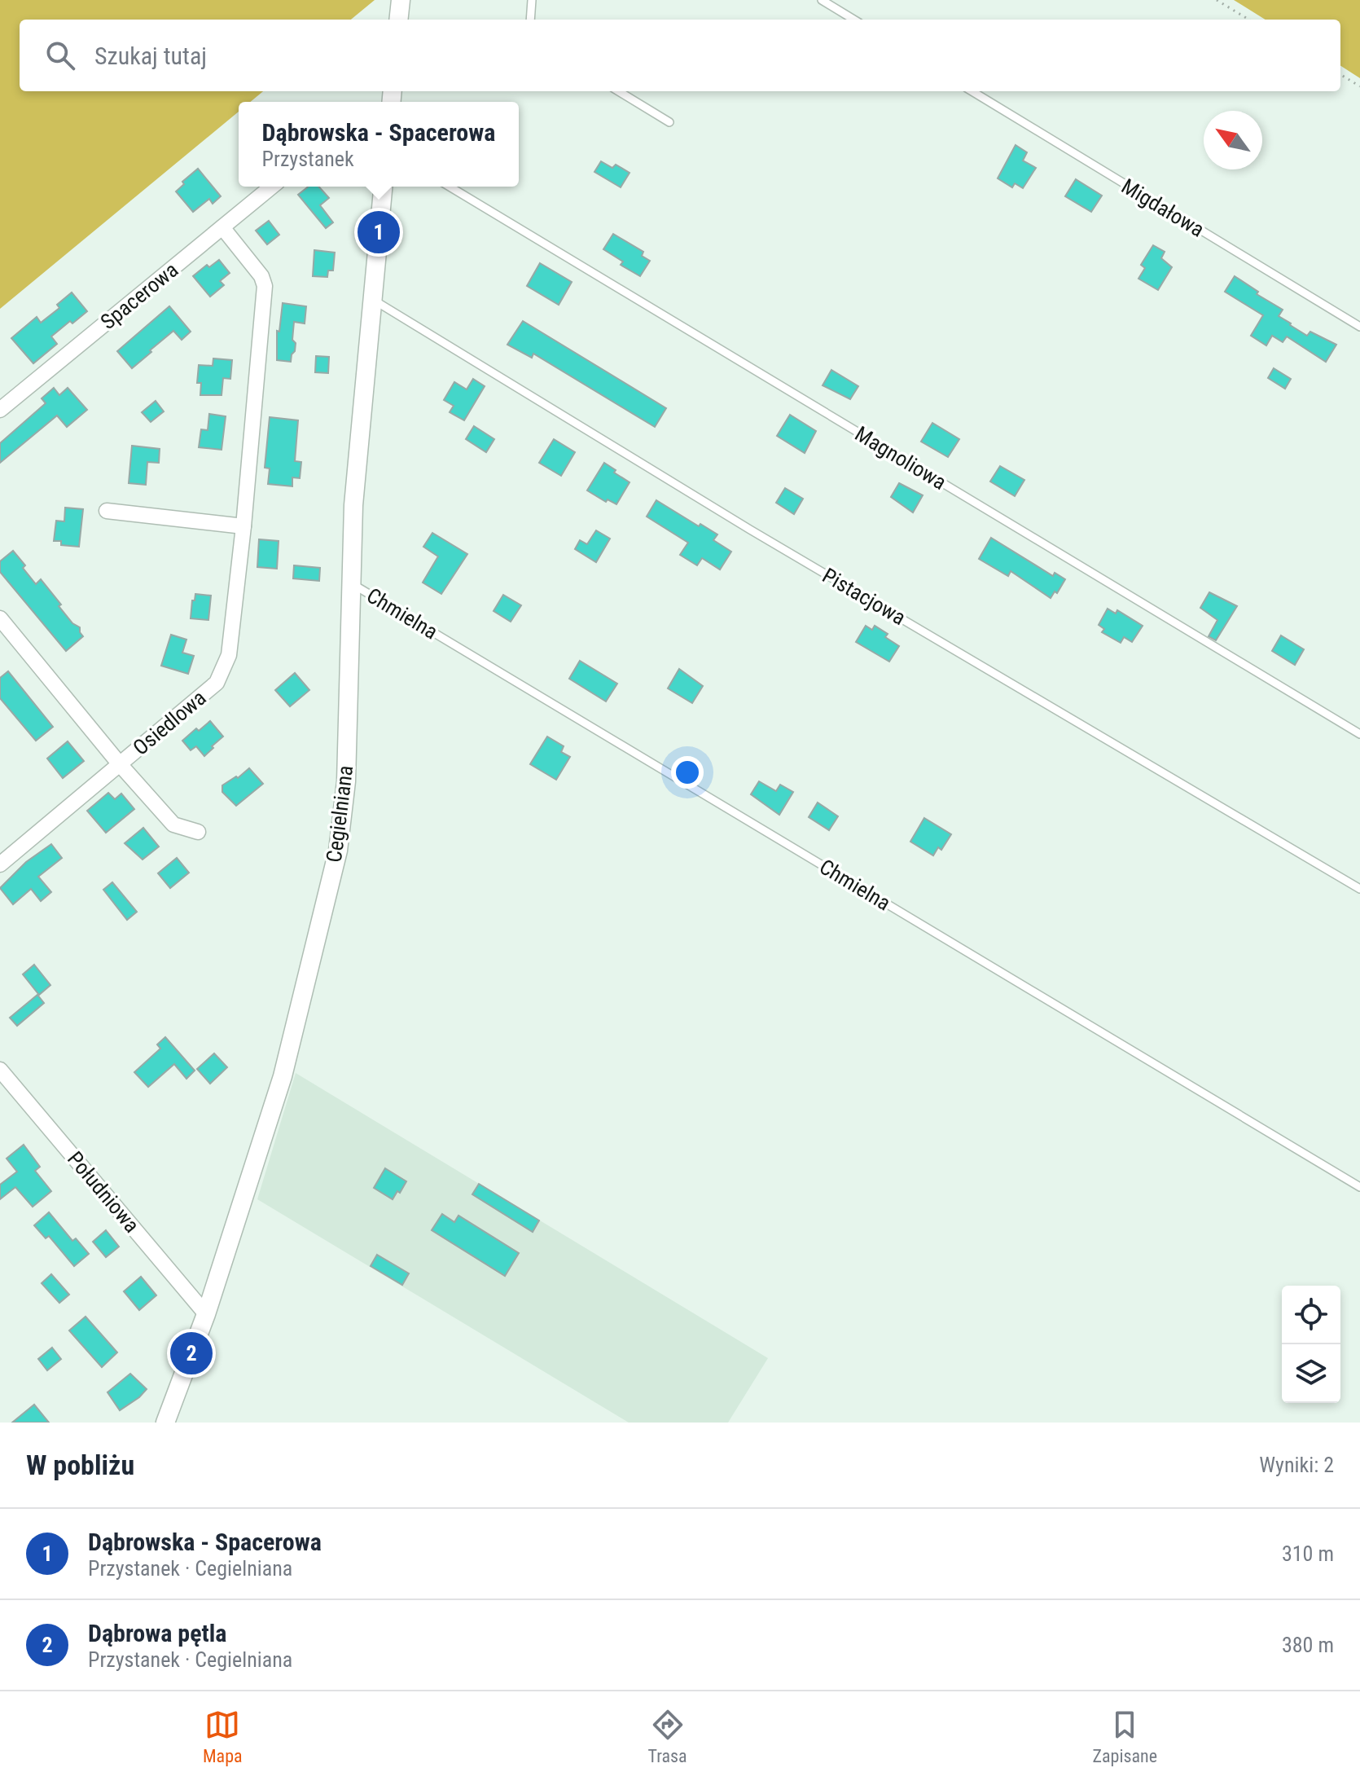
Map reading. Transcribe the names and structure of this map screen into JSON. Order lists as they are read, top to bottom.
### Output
{
  "streets": {
    "street": [
      "Spacerowa",
      "Osiedlowa",
      "Cegielniana",
      "Południowa"
    ],
    "lane": [
      "Migdałowa",
      "Magnoliowa",
      "Pistacjowa",
      "Chmielna"
    ]
  },
  "crossings": [
    ["Spacerowa", "Osiedlowa"],
    ["Pistacjowa", "Cegielniana"],
    ["Chmielna", "Cegielniana"],
    ["Cegielniana", "Południowa"]
  ],
  "north": "top left",
  "page": {
    "search": "Szukaj tutaj",
    "popup": ["Dąbrowska - Spacerowa", "Przystanek"],
    "pins": ["1", "2"],
    "heading": ["W pobliżu", "Wyniki: 2"],
    "list": [
      {
        "mark": "1",
        "name": "Dąbrowska - Spacerowa",
        "note": "Przystanek · Cegielniana",
        "value": "310 m"
      },
      {
        "mark": "2",
        "name": "Dąbrowa pętla",
        "note": "Przystanek · Cegielniana",
        "value": "380 m"
      }
    ],
    "nav": ["Mapa", "Trasa", "Zapisane"]
  }
}
